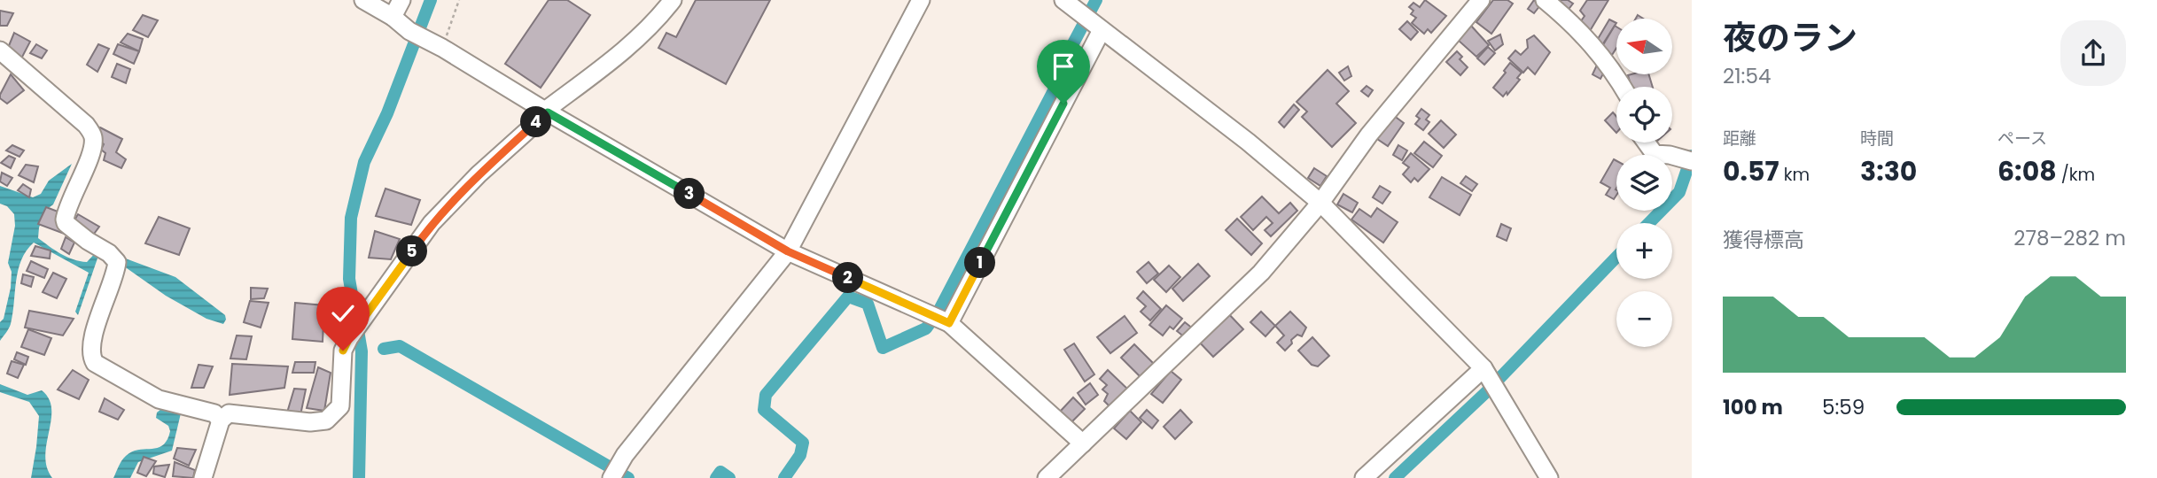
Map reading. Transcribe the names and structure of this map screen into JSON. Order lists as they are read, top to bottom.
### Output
{
  "north": "left",
  "page": {
    "heading": ["夜のラン", "21:54"],
    "map_buttons": ["+", "−"],
    "stats": [
      ["距離", "0.57 km"],
      ["時間", "3:30"],
      ["ペース", "6:08 /km"]
    ],
    "pins": [
      "4",
      "3",
      "5",
      "1",
      "2"
    ],
    "chart": ["獲得標高", "278–282 m"],
    "list": [
      {
        "name": "100 m",
        "note": "5:59"
      }
    ]
  }
}
